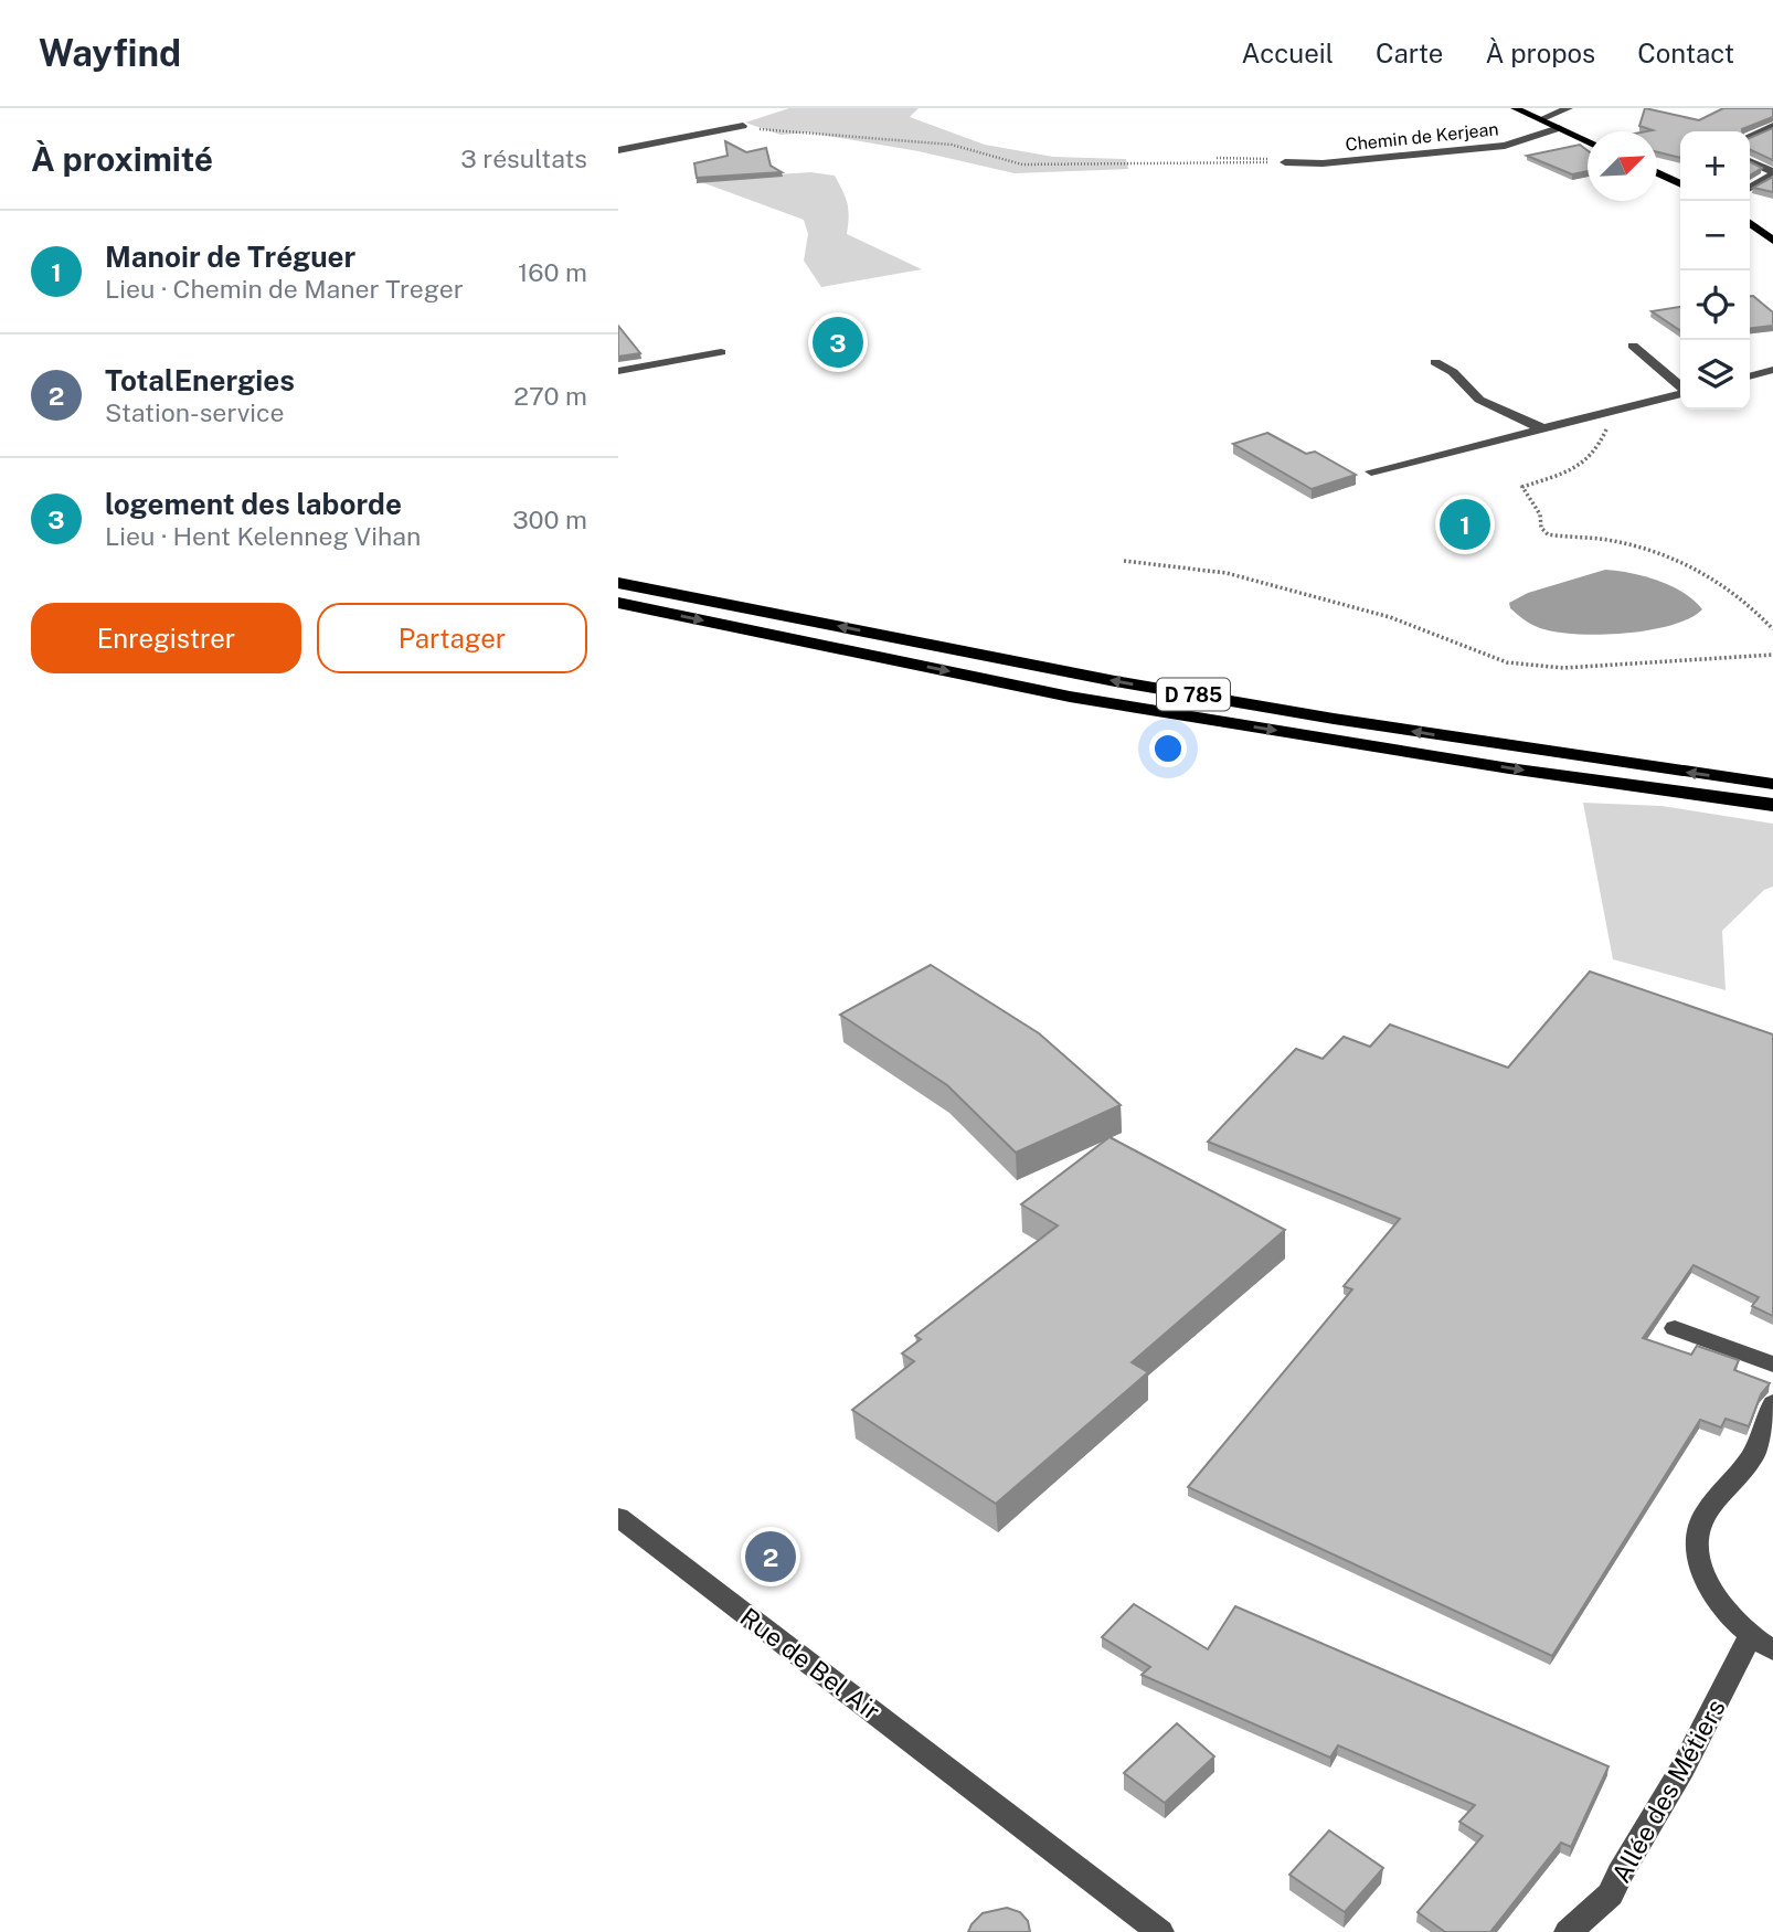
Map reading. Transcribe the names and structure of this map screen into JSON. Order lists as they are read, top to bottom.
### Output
{
  "streets": {
    "highway": ["D 785"],
    "street": ["Chemin de Kerjean", "Rue de Bel Air", "Allée des Métiers"]
  },
  "north": "top right",
  "page": {
    "header": "Wayfind",
    "nav": [
      "Accueil",
      "Carte",
      "À propos",
      "Contact"
    ],
    "heading": ["À proximité", "3 résultats"],
    "map_buttons": ["+", "−"],
    "list": [
      {
        "mark": "1",
        "name": "Manoir de Tréguer",
        "note": "Lieu · Chemin de Maner Treger",
        "value": "160 m"
      },
      {
        "mark": "2",
        "name": "TotalEnergies",
        "note": "Station-service",
        "value": "270 m"
      },
      {
        "mark": "3",
        "name": "logement des laborde",
        "note": "Lieu · Hent Kelenneg Vihan",
        "value": "300 m"
      }
    ],
    "pins": ["3", "1", "2"],
    "buttons": ["Enregistrer", "Partager"]
  }
}
